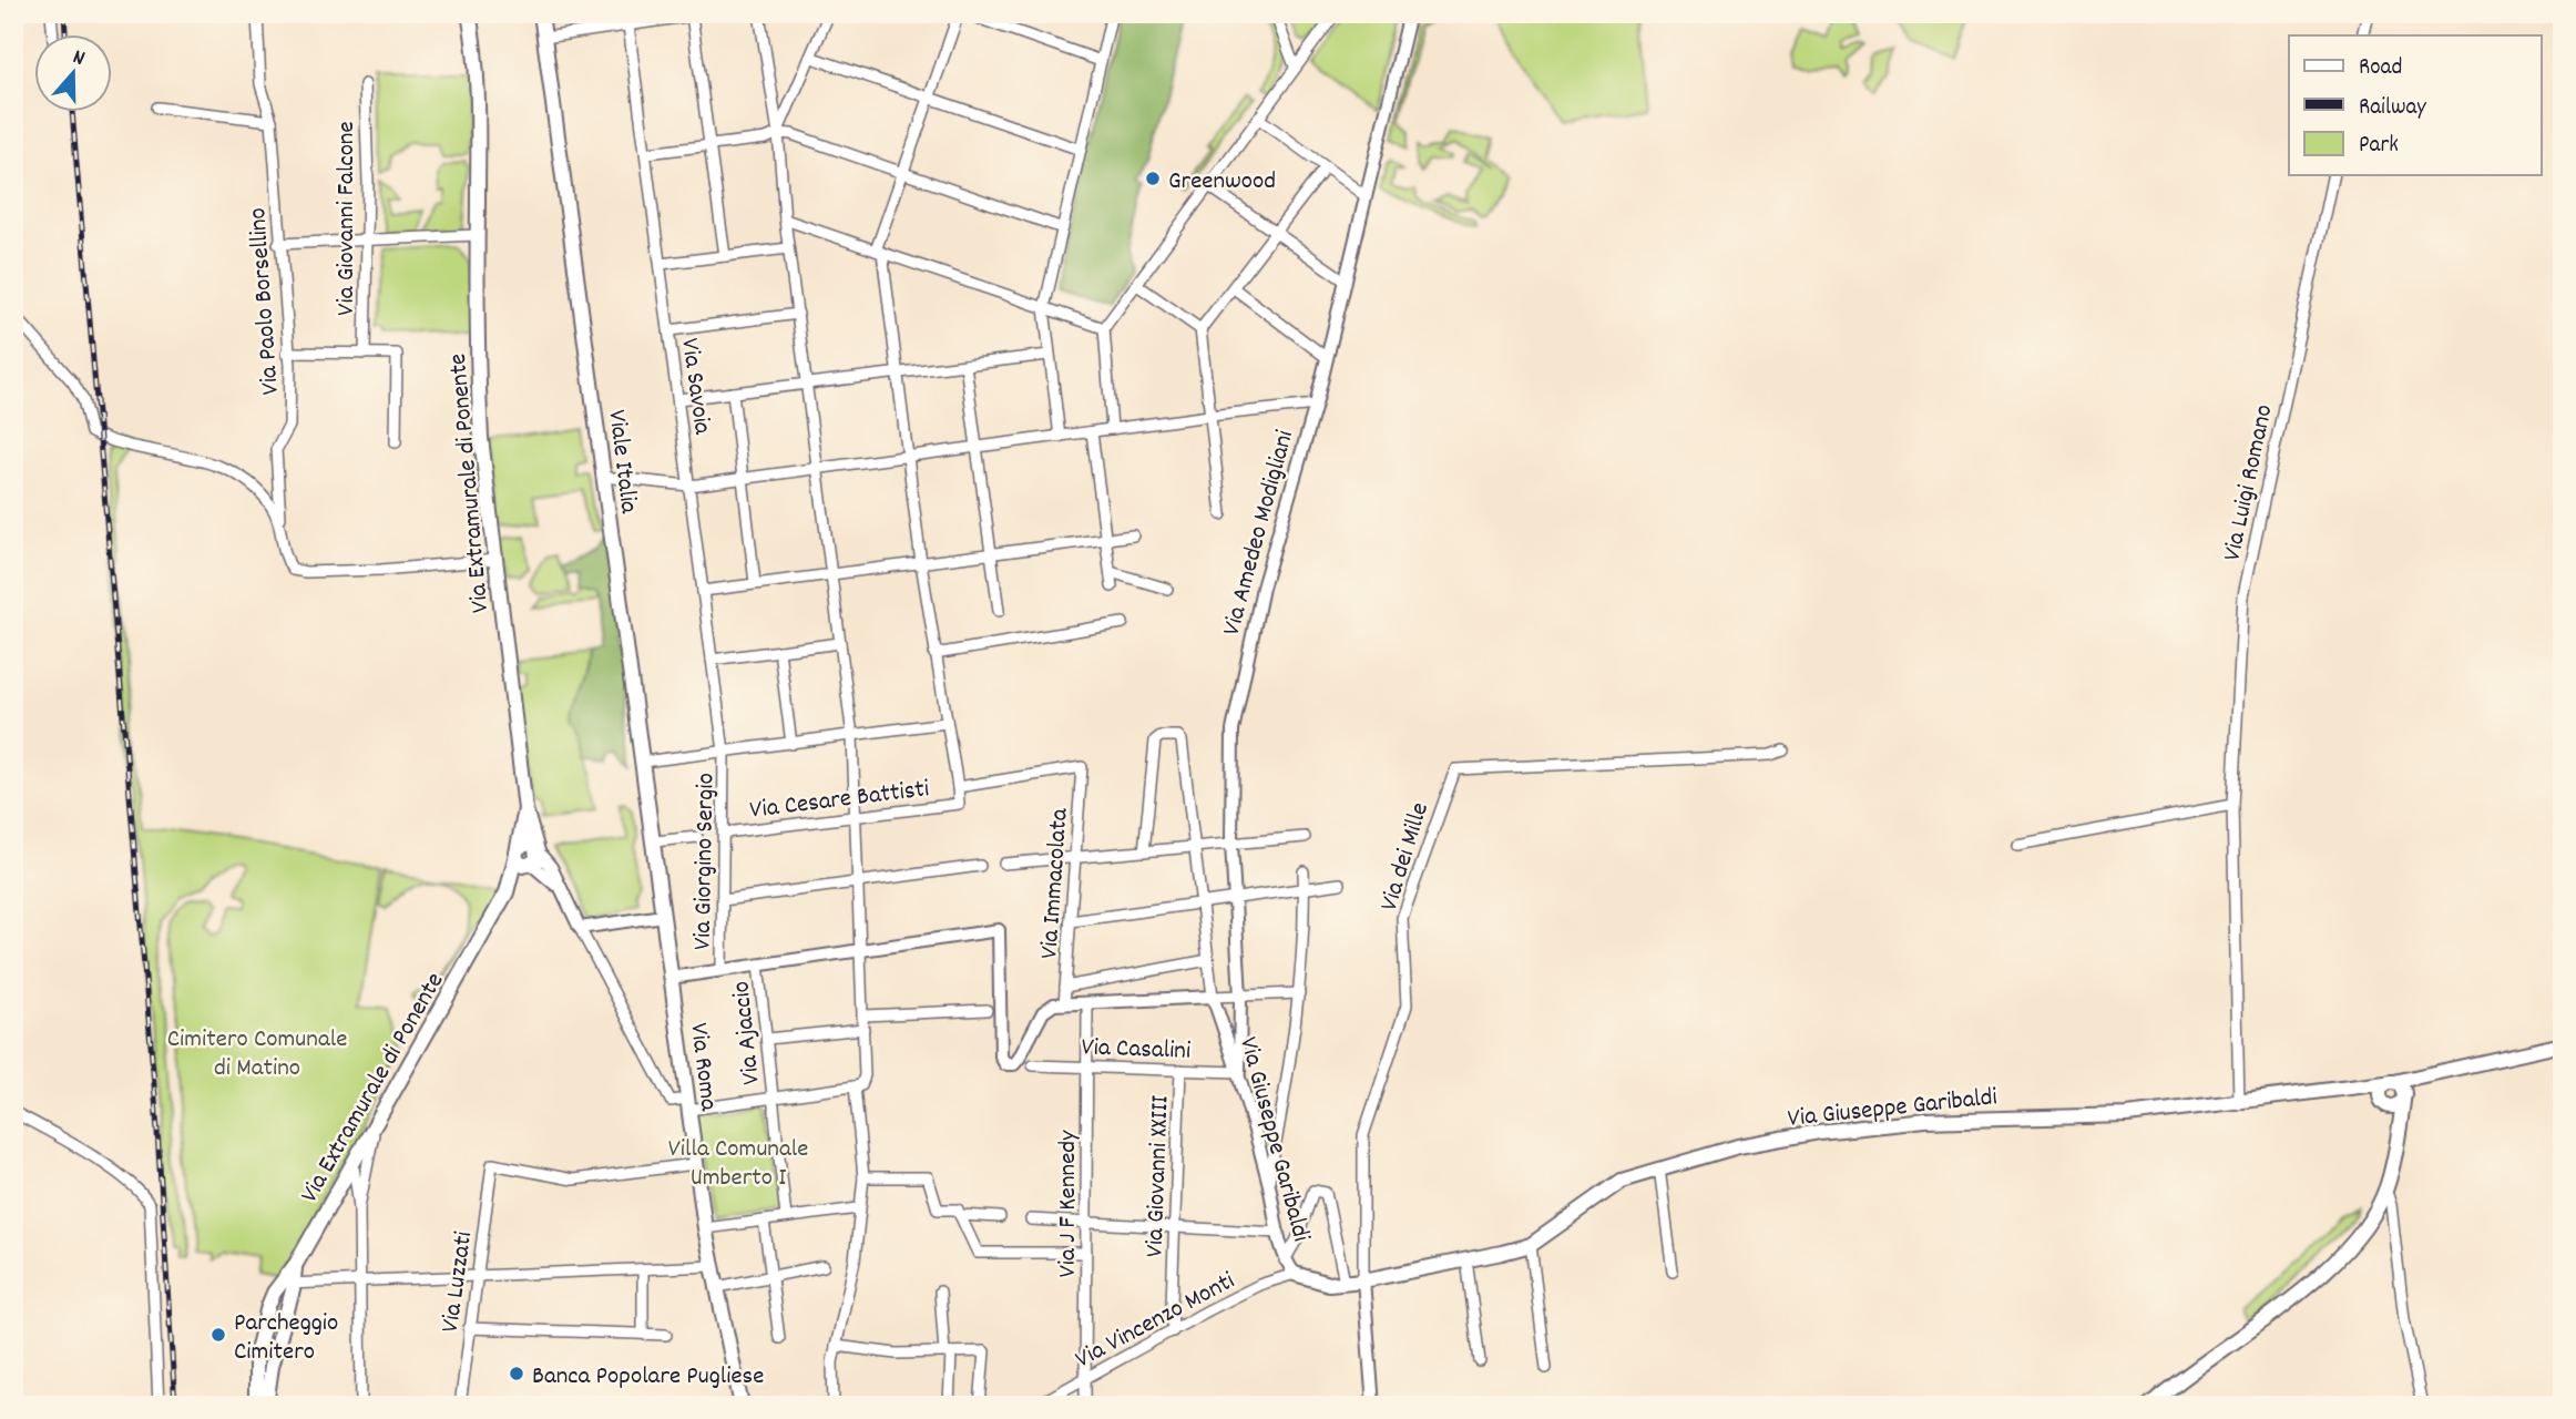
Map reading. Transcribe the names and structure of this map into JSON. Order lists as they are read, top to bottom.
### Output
{
  "streets": {
    "main road": [
      "Viale Italia",
      "Via Extramurale di Ponente",
      "Via Roma",
      "Via Giuseppe Garibaldi"
    ],
    "street": [
      "Via Giovanni Falcone",
      "Via Paolo Borsellino",
      "Via Savoia",
      "Via Luigi Romano",
      "Via Amedeo Modigliani",
      "Via Cesare Battisti",
      "Via dei Mille",
      "Via Giorgino Sergio",
      "Via Immacolata",
      "Via Ajaccio",
      "Via Casalini",
      "Via Giovanni XXIII",
      "Via J F Kennedy",
      "Via Luzzati",
      "Via Vincenzo Monti"
    ]
  },
  "crossings": [
    ["Via Paolo Borsellino", "Via Extramurale di Ponente"],
    ["Via Savoia", "Via Giorgino Sergio"],
    ["Viale Italia", "Via Roma"],
    ["Via Luigi Romano", "Via Giuseppe Garibaldi"],
    ["Via Amedeo Modigliani", "Via Casalini"],
    ["Via Amedeo Modigliani", "Via Giuseppe Garibaldi"],
    ["Via Cesare Battisti", "Via Giorgino Sergio"],
    ["Via Cesare Battisti", "Via Immacolata"],
    ["Via dei Mille", "Via Giuseppe Garibaldi"],
    ["Via Casalini", "Via Giuseppe Garibaldi"],
    ["Via Casalini", "Via Giovanni XXIII"],
    ["Via Casalini", "Via J F Kennedy"],
    ["Via Roma", "Via Luzzati"],
    ["Via Giuseppe Garibaldi", "Via Vincenzo Monti"],
    ["Via Giovanni XXIII", "Via Vincenzo Monti"],
    ["Via J F Kennedy", "Via Vincenzo Monti"]
  ],
  "parks": ["Cimitero Comunale di Matino", "Villa Comunale Umberto I"],
  "places": ["Greenwood", "Parcheggio Cimitero", "Banca Popolare Pugliese"],
  "legend": ["Road", "Railway", "Park"],
  "north": "top"
}
